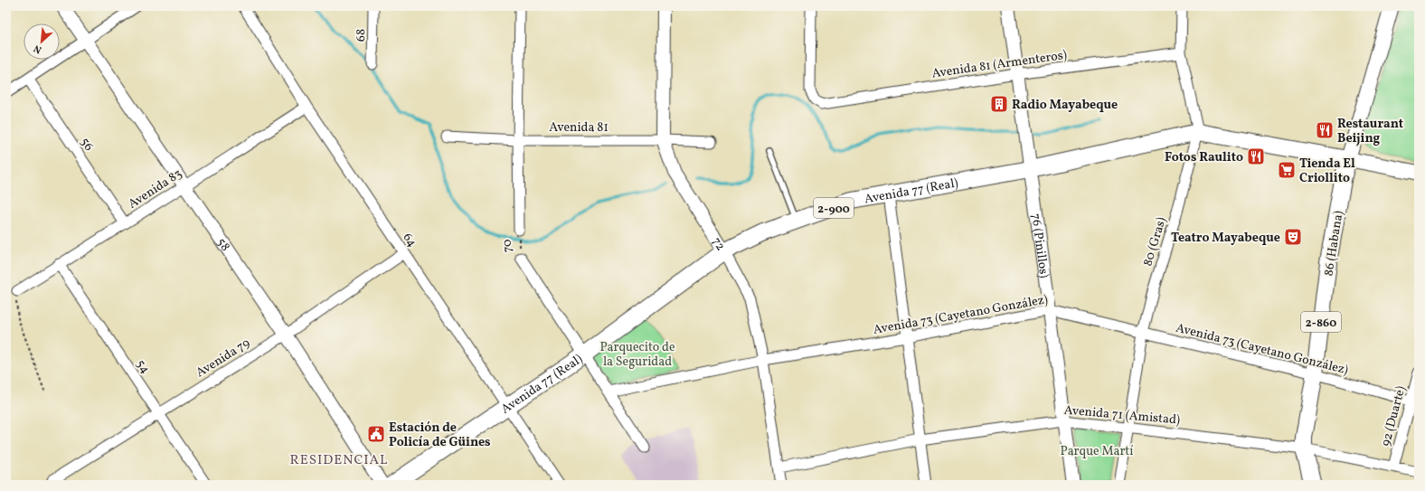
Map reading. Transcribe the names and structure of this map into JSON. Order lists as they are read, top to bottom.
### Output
{
  "streets": {
    "main road": [
      "Avenida 77 (Real)",
      "2-900",
      "86 (Habana)",
      "2-860"
    ],
    "street": [
      "68",
      "Avenida 81 (Armenteros)",
      "Avenida 81",
      "56",
      "Avenida 83",
      "64",
      "80 (Gras)",
      "72",
      "58",
      "70",
      "76 (Pinillos)",
      "Avenida 73 (Cayetano González)",
      "Avenida 79",
      "54",
      "Avenida 71 (Amistad)",
      "92 (Duarte)"
    ]
  },
  "crossings": [
    ["Avenida 81 (Armenteros)", "80 (Gras)"],
    ["Avenida 81 (Armenteros)", "76 (Pinillos)"],
    ["Avenida 81", "72"],
    ["Avenida 81", "70"],
    ["56", "Avenida 83"],
    ["Avenida 83", "64"],
    ["Avenida 83", "58"],
    ["Avenida 83", "54"],
    ["Avenida 77 (Real)", "64"],
    ["Avenida 77 (Real)", "80 (Gras)"],
    ["Avenida 77 (Real)", "72"],
    ["Avenida 77 (Real)", "86 (Habana)"],
    ["Avenida 77 (Real)", "70"],
    ["Avenida 77 (Real)", "76 (Pinillos)"],
    ["64", "Avenida 79"],
    ["80 (Gras)", "Avenida 73 (Cayetano González)"],
    ["80 (Gras)", "Avenida 71 (Amistad)"],
    ["72", "Avenida 73 (Cayetano González)"],
    ["72", "Avenida 71 (Amistad)"],
    ["86 (Habana)", "Avenida 73 (Cayetano González)"],
    ["86 (Habana)", "Avenida 71 (Amistad)"],
    ["58", "Avenida 79"],
    ["70", "Avenida 73 (Cayetano González)"],
    ["76 (Pinillos)", "Avenida 73 (Cayetano González)"],
    ["76 (Pinillos)", "Avenida 71 (Amistad)"],
    ["Avenida 73 (Cayetano González)", "92 (Duarte)"],
    ["Avenida 79", "54"],
    ["Avenida 71 (Amistad)", "92 (Duarte)"]
  ],
  "districts": ["RESIDENCIAL"],
  "parks": ["Parquecito de la Seguridad", "Parque Martí"],
  "places": {
    "building": ["Radio Mayabeque"],
    "restaurant": ["Restaurant Beijing", "Fotos Raulito"],
    "supermarket": ["Tienda El Criollito"],
    "theatre": ["Teatro Mayabeque"],
    "public building": ["Estación de Policía de Güines"]
  },
  "north": "bottom left"
}
